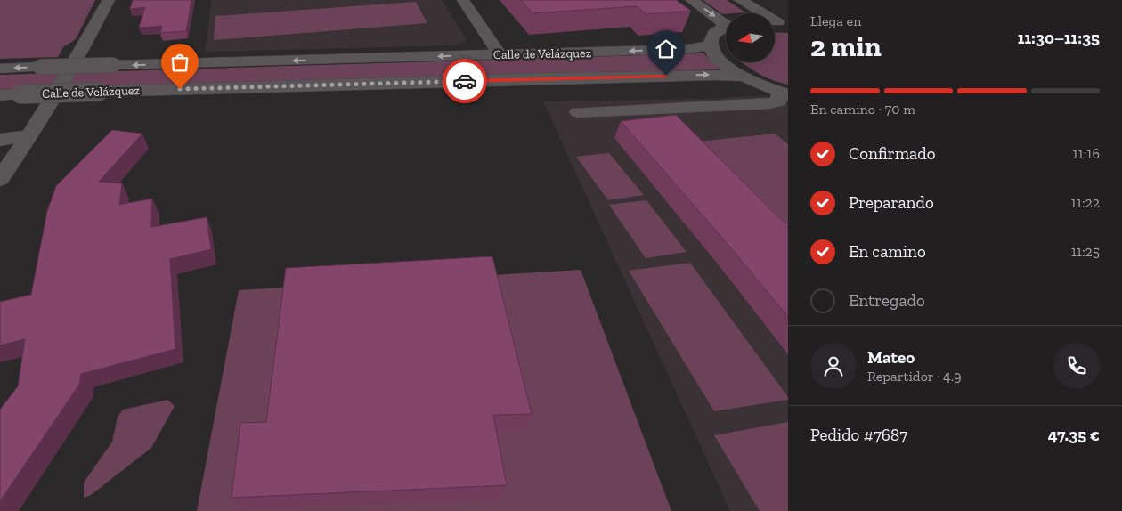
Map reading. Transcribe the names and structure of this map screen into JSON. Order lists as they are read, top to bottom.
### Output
{
  "streets": {
    "street": ["Calle de Velázquez"]
  },
  "north": "left",
  "page": {
    "heading": ["2 min", "Llega en", "11:30–11:35"],
    "panel": [
      "Mateo",
      "Repartidor · 4.9",
      "Pedido #7687",
      "47.35 €"
    ],
    "bar": "En camino · 70 m",
    "list": [
      ["Confirmado", "11:16"],
      ["Preparando", "11:22"],
      ["En camino", "11:25"],
      "Entregado"
    ]
  }
}
